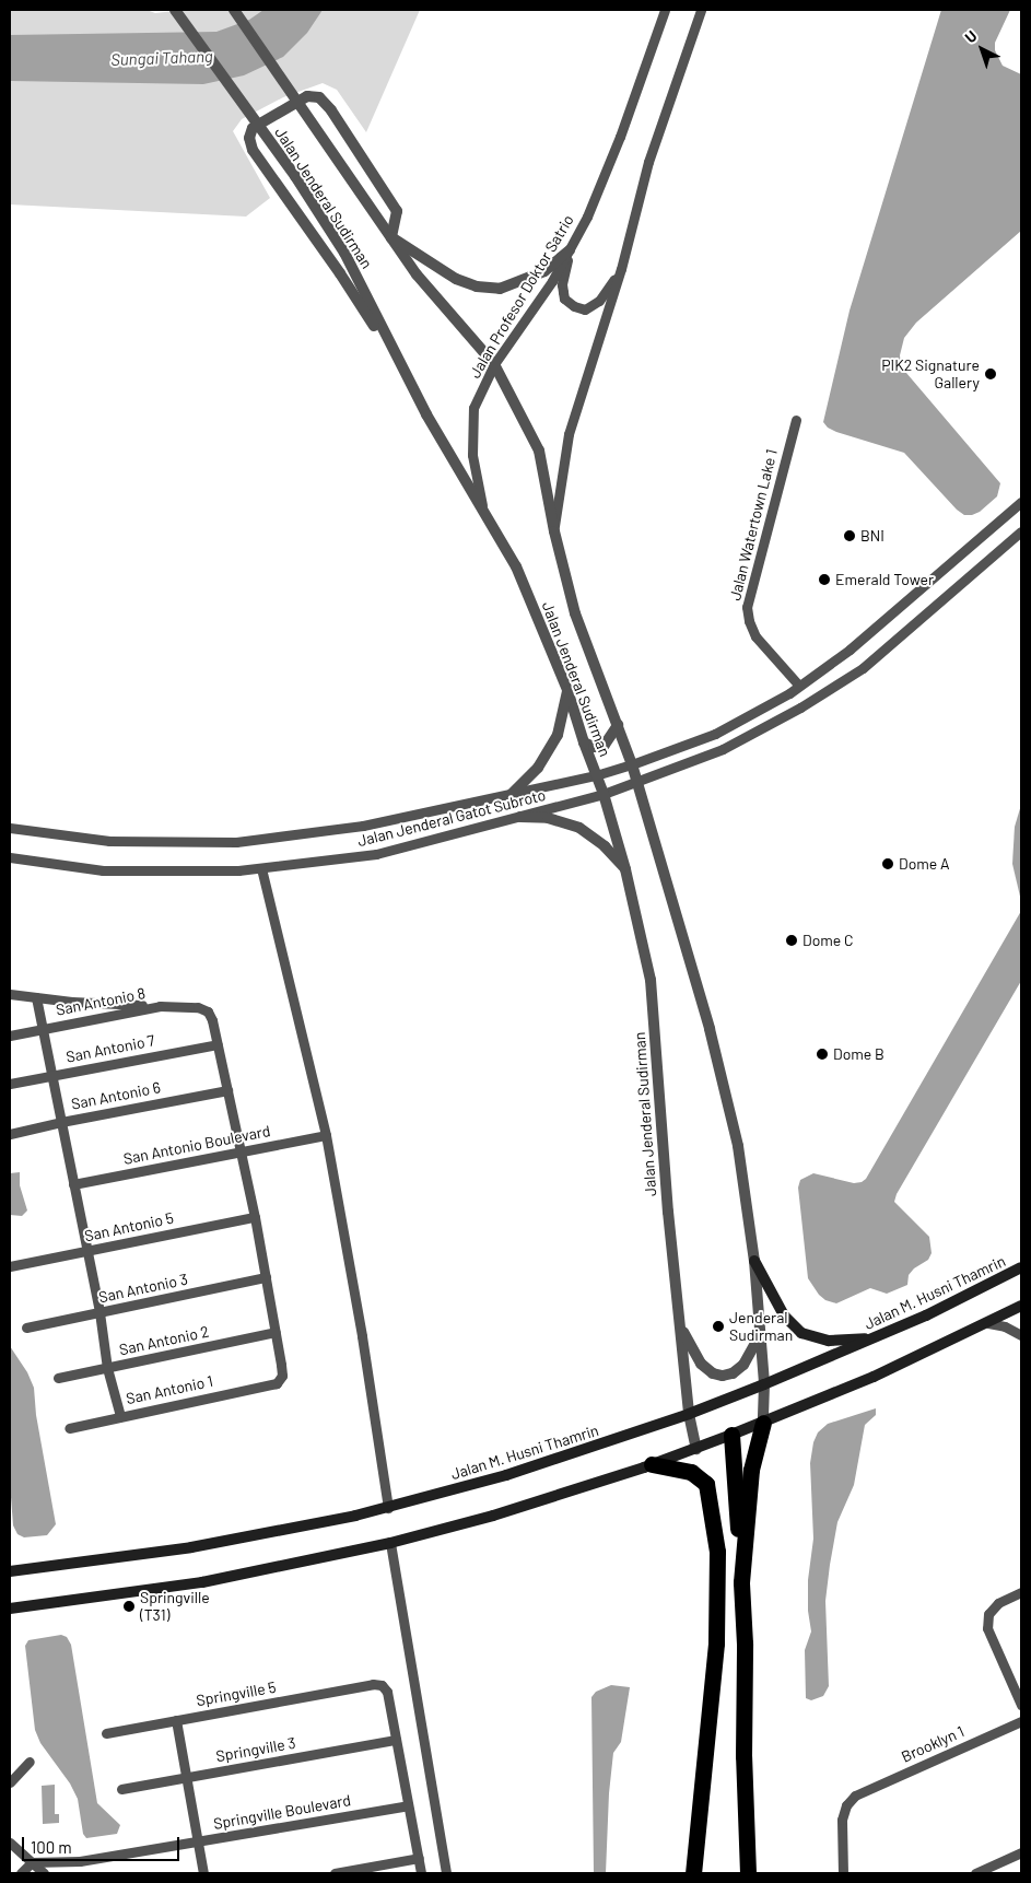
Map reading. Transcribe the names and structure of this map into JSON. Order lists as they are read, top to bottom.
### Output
{
  "streets": {
    "main road": ["Jalan M. Husni Thamrin"],
    "street": [
      "Jalan Jenderal Sudirman",
      "Jalan Profesor Doktor Satrio",
      "Jalan Watertown Lake 1",
      "Jalan Jenderal Gatot Subroto",
      "San Antonio 8",
      "San Antonio 7",
      "San Antonio 6",
      "San Antonio Boulevard",
      "San Antonio 5",
      "San Antonio 3",
      "San Antonio 2",
      "San Antonio 1",
      "Springville 5",
      "Brooklyn 1",
      "Springville 3",
      "Springville Boulevard"
    ]
  },
  "crossings": [
    ["Jalan Jenderal Sudirman", "Jalan Profesor Doktor Satrio"],
    ["Jalan Jenderal Sudirman", "Jalan Jenderal Gatot Subroto"],
    ["Jalan Jenderal Sudirman", "Jalan M. Husni Thamrin"],
    ["Jalan Watertown Lake 1", "Jalan Jenderal Gatot Subroto"],
    ["San Antonio 8", "San Antonio 7"],
    ["San Antonio 2", "San Antonio 1"],
    ["Springville 5", "Springville 3"]
  ],
  "water": ["Sungai Tahang"],
  "places": [
    "PIK2 Signature Gallery",
    "BNI",
    "Emerald Tower",
    "Dome A",
    "Dome C",
    "Dome B",
    "Jenderal Sudirman",
    "Springville (T31)"
  ],
  "scale_bar": "100 m",
  "north": "top left"
}
